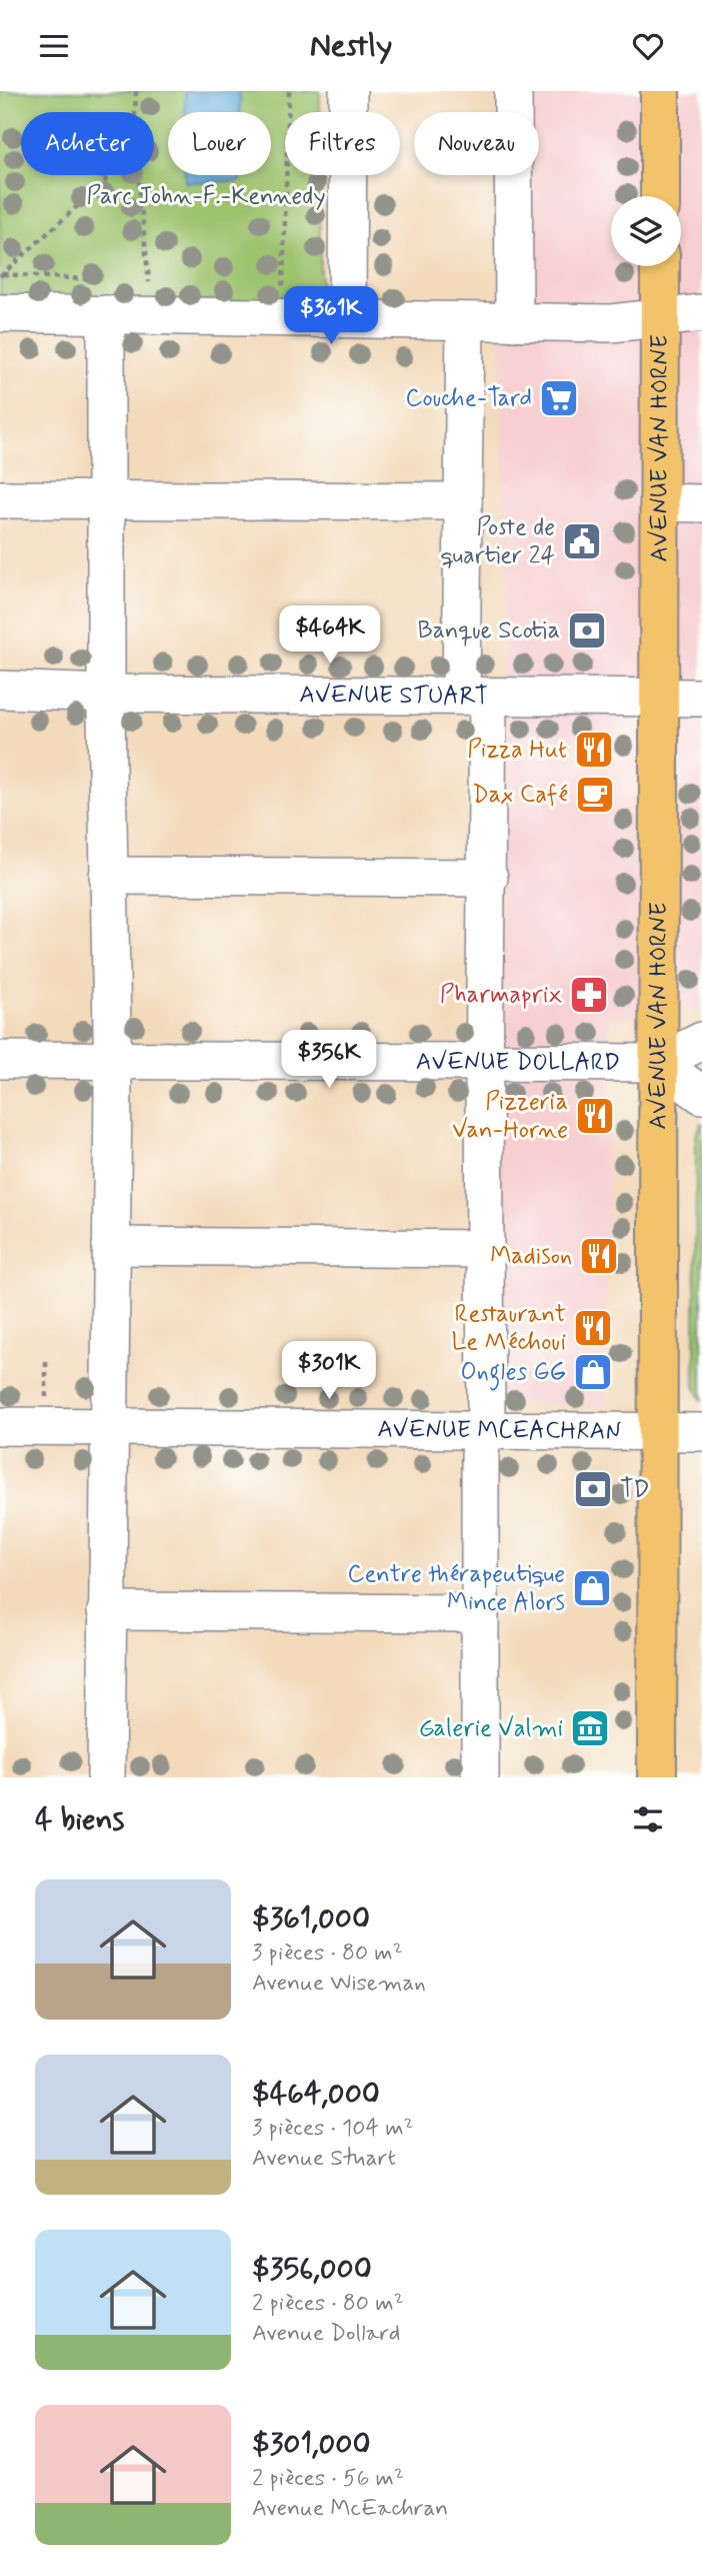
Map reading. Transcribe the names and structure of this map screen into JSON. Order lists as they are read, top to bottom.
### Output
{
  "streets": {
    "main road": ["AVENUE VAN HORNE"],
    "street": ["AVENUE STUART", "AVENUE DOLLARD", "AVENUE MCEACHRAN"]
  },
  "crossings": [
    ["AVENUE VAN HORNE", "AVENUE STUART"],
    ["AVENUE VAN HORNE", "AVENUE DOLLARD"],
    ["AVENUE VAN HORNE", "AVENUE MCEACHRAN"]
  ],
  "parks": ["Parc John-F.-Kennedy"],
  "places": {
    "supermarket": ["Couche-Tard"],
    "public building": ["Poste de quartier 24"],
    "bank": ["Banque Scotia", "TD"],
    "restaurant": [
      "Pizza Hut",
      "Pizzeria Van-Horne",
      "Madison",
      "Restaurant Le Méchoui"
    ],
    "cafe": ["Dax Café"],
    "pharmacy": ["Pharmaprix"],
    "shop": ["Ongles GG", "Centre thérapeutique Mince Alors"],
    "museum": ["Galerie Valmi"]
  },
  "page": {
    "header": "Nestly",
    "chip": [
      "Acheter",
      "Louer",
      "Filtres",
      "Nouveau"
    ],
    "price": [
      "$361K",
      "$464K",
      "$356K",
      "$301K"
    ],
    "heading": "4 biens",
    "list": [
      {
        "name": "$361,000",
        "note": "3 pièces · 80 m² · Avenue Wiseman"
      },
      {
        "name": "$464,000",
        "note": "3 pièces · 104 m² · Avenue Stuart"
      },
      {
        "name": "$356,000",
        "note": "2 pièces · 80 m² · Avenue Dollard"
      },
      {
        "name": "$301,000",
        "note": "2 pièces · 56 m² · Avenue McEachran"
      }
    ]
  }
}
